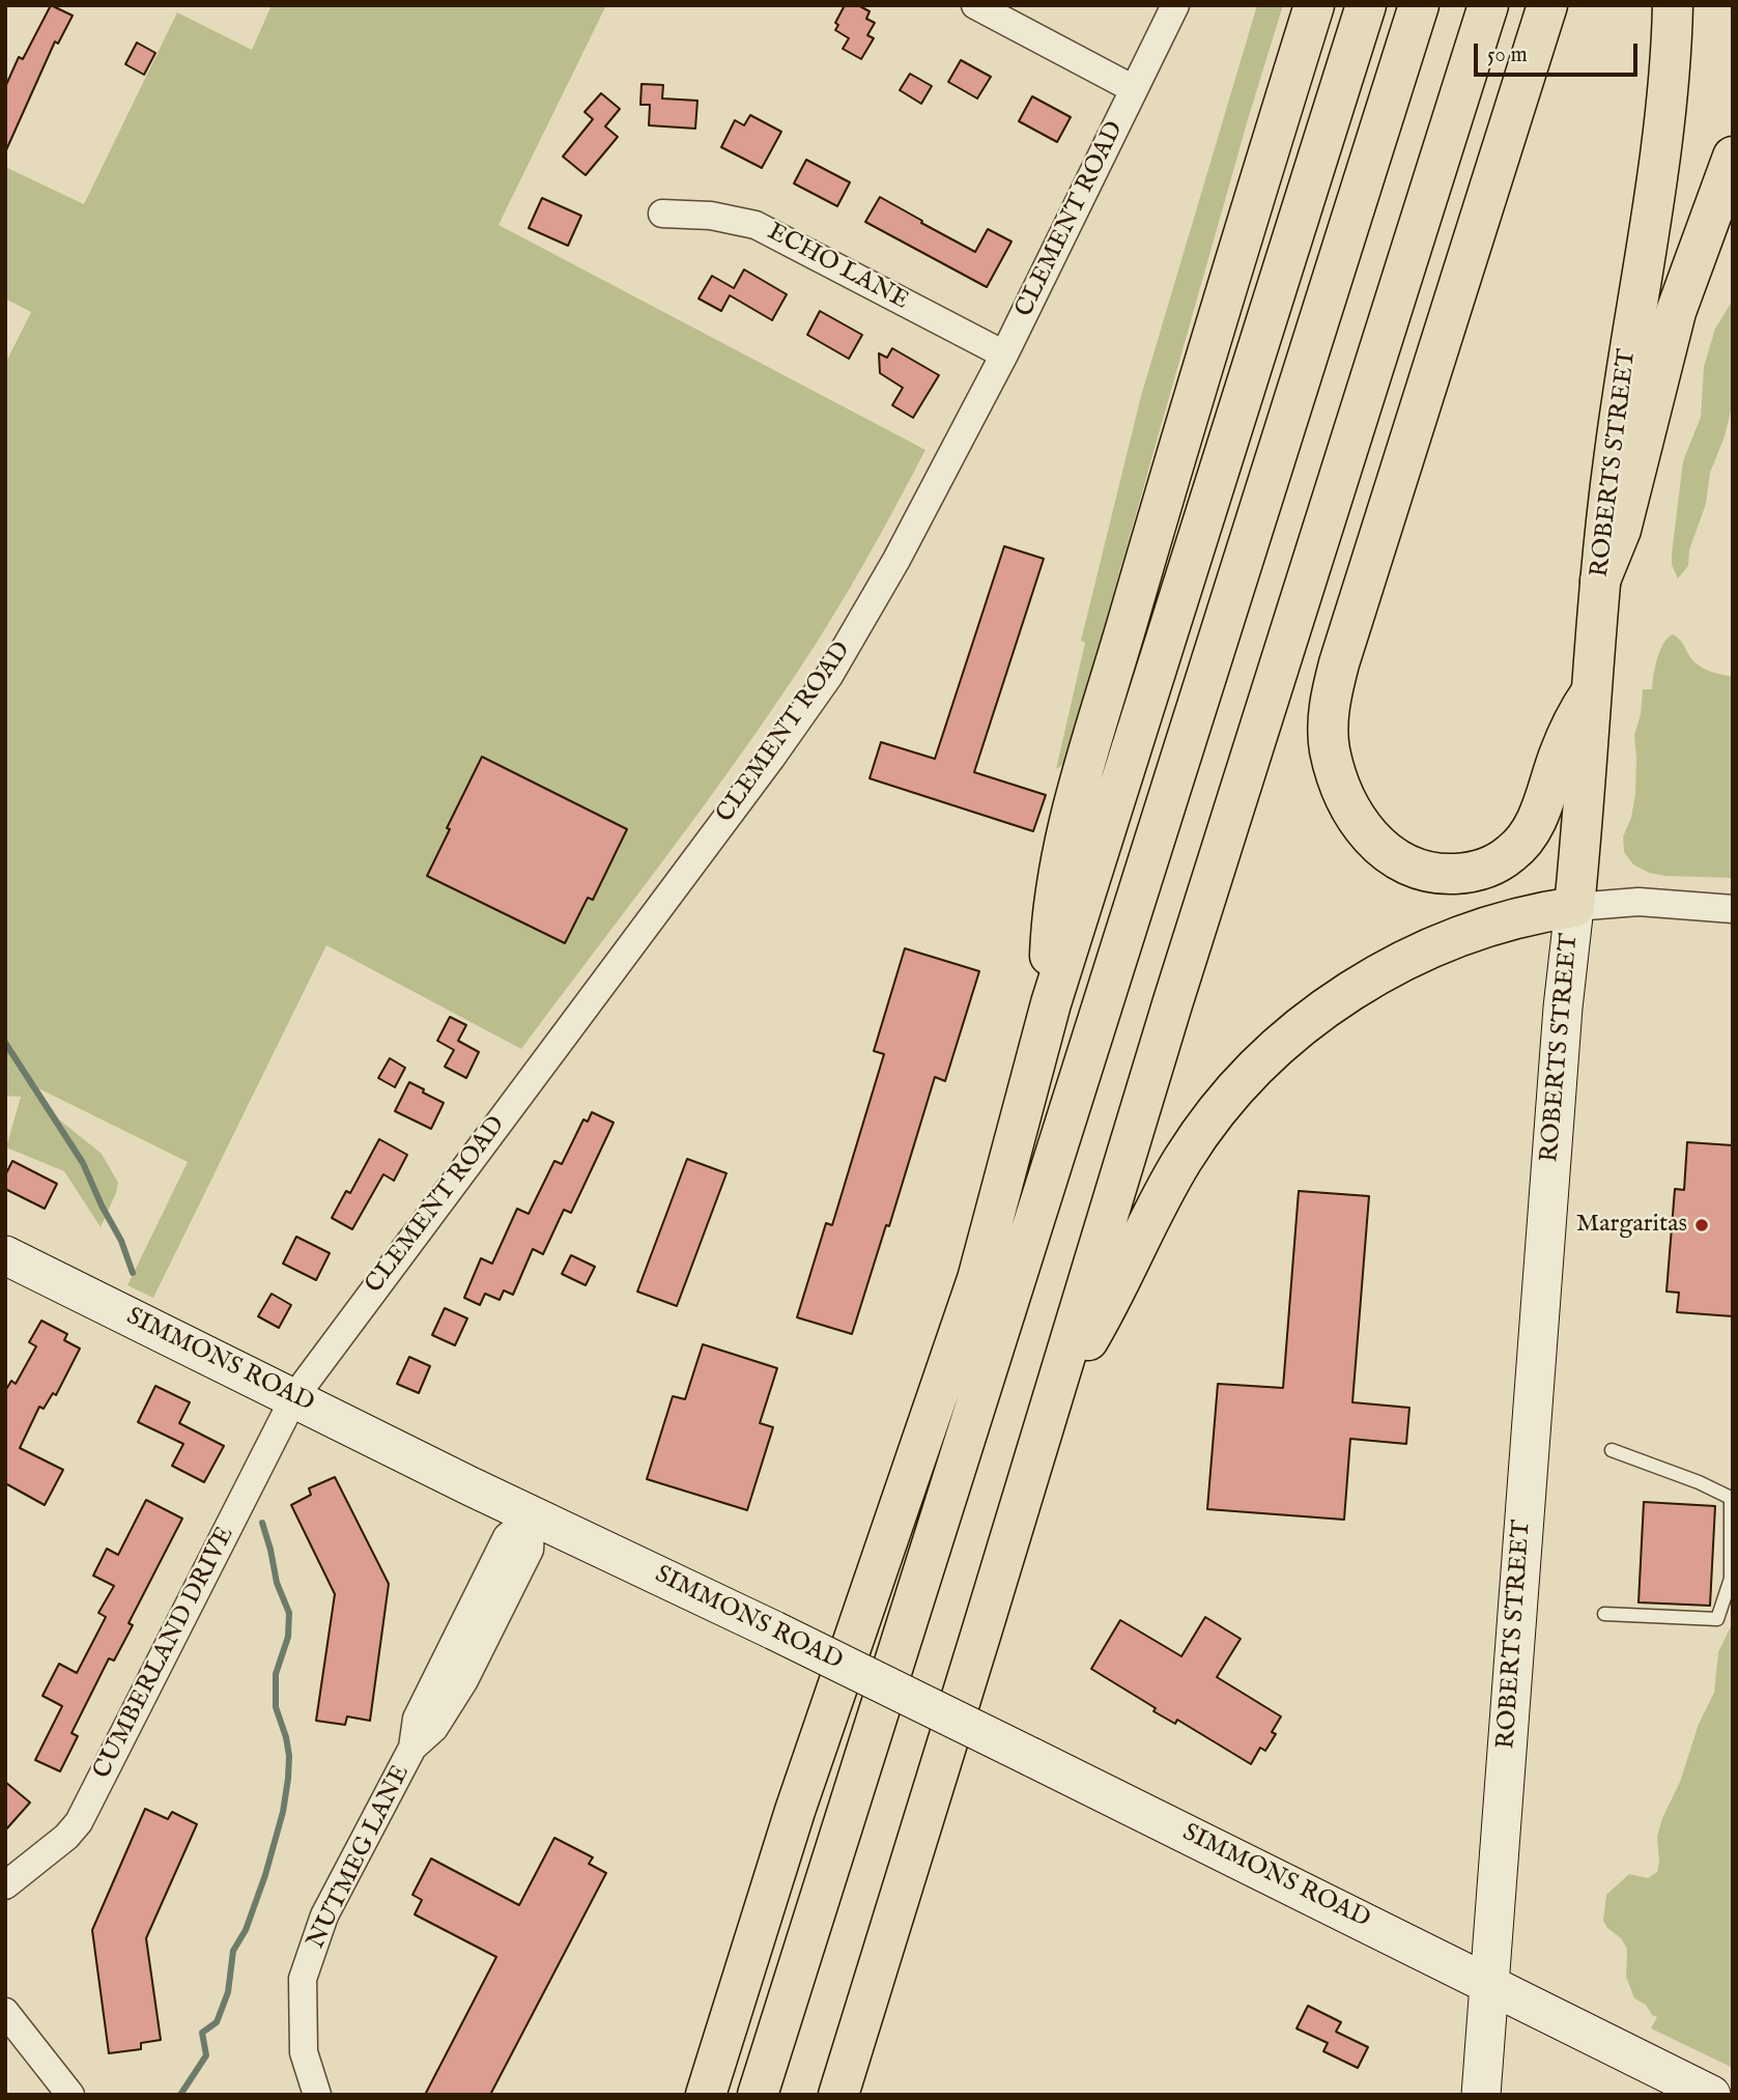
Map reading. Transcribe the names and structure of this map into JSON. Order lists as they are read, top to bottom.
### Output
{
  "streets": {
    "main road": ["ROBERTS STREET", "SIMMONS ROAD"],
    "street": [
      "CLEMENT ROAD",
      "ECHO LANE",
      "CUMBERLAND DRIVE",
      "NUTMEG LANE"
    ]
  },
  "crossings": [
    ["CLEMENT ROAD", "ECHO LANE"],
    ["CLEMENT ROAD", "SIMMONS ROAD"],
    ["CLEMENT ROAD", "CUMBERLAND DRIVE"],
    ["ROBERTS STREET", "SIMMONS ROAD"],
    ["SIMMONS ROAD", "CUMBERLAND DRIVE"],
    ["SIMMONS ROAD", "NUTMEG LANE"]
  ],
  "places": ["Margaritas"],
  "scale_bar": "50 m"
}
